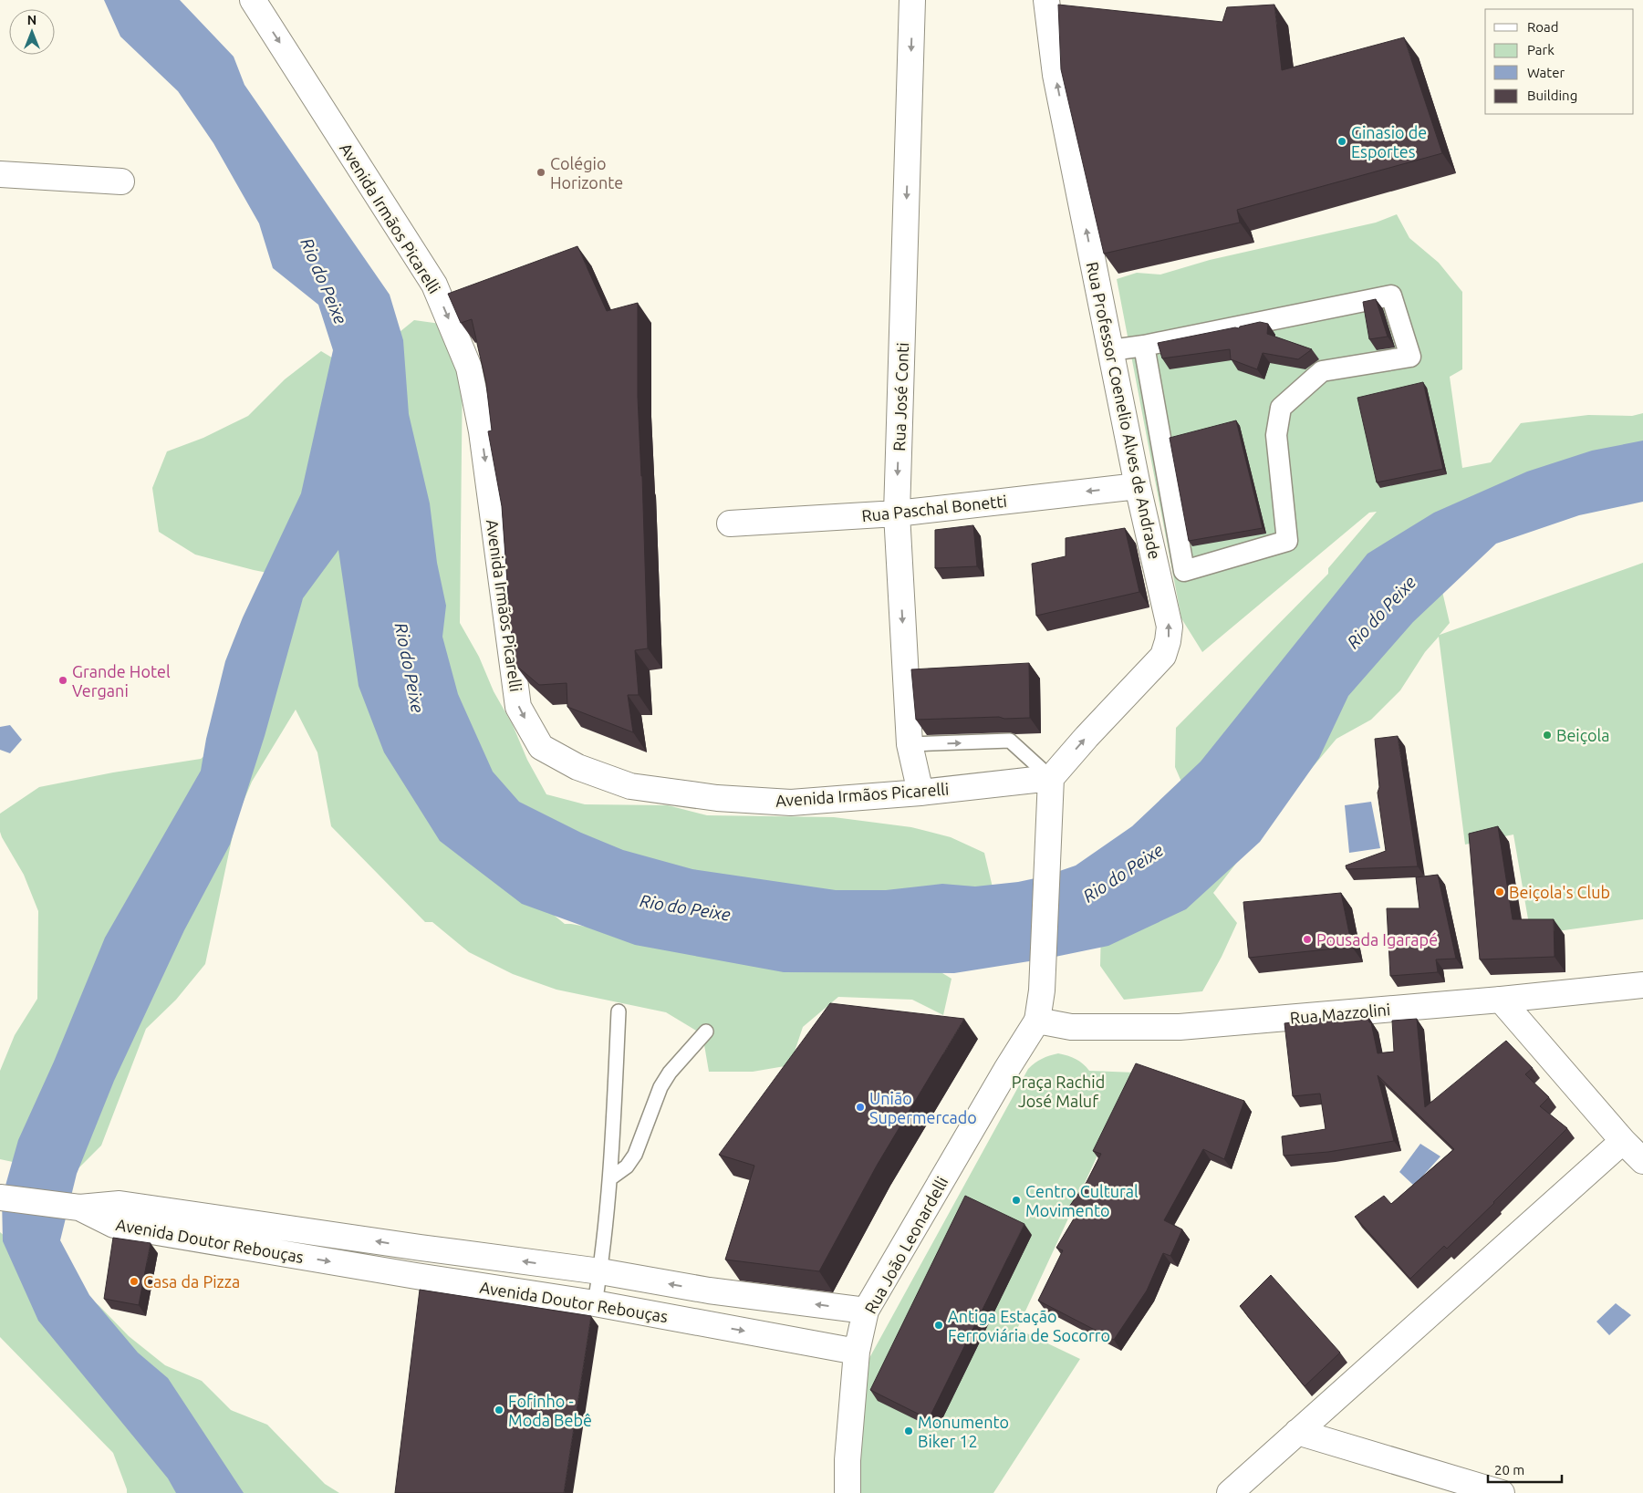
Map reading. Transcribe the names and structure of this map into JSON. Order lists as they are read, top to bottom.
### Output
{
  "streets": {
    "street": [
      "Avenida Irmãos Picarelli",
      "Rua José Conti",
      "Rua Professor Coenelio Alves de Andrade",
      "Rua Paschal Bonetti",
      "Rua Mazzolini",
      "Avenida Doutor Rebouças",
      "Rua João Leonardelli"
    ]
  },
  "crossings": [
    ["Avenida Irmãos Picarelli", "Rua José Conti"],
    ["Avenida Irmãos Picarelli", "Rua Professor Coenelio Alves de Andrade"],
    ["Rua José Conti", "Rua Paschal Bonetti"],
    ["Rua Professor Coenelio Alves de Andrade", "Rua Paschal Bonetti"],
    ["Rua Mazzolini", "Rua João Leonardelli"],
    ["Avenida Doutor Rebouças", "Rua João Leonardelli"]
  ],
  "one_way": [
    "Avenida Irmãos Picarelli",
    "Rua José Conti",
    "Rua Professor Coenelio Alves de Andrade",
    "Rua Paschal Bonetti"
  ],
  "water": ["Rio do Peixe"],
  "parks": ["Praça Rachid José Maluf"],
  "places": [
    "Ginasio de Esportes",
    "Colégio Horizonte",
    "Grande Hotel Vergani",
    "Beiçola",
    "Beiçola's Club",
    "Pousada Igarapé",
    "União Supermercado",
    "Centro Cultural Movimento",
    "Casa da Pizza",
    "Antiga Estação Ferroviária de Socorro",
    "Fofinho - Moda Bebê",
    "Monumento Biker 12"
  ],
  "legend": [
    "Road",
    "Park",
    "Water",
    "Building"
  ],
  "scale_bar": "20 m",
  "north": "top"
}
